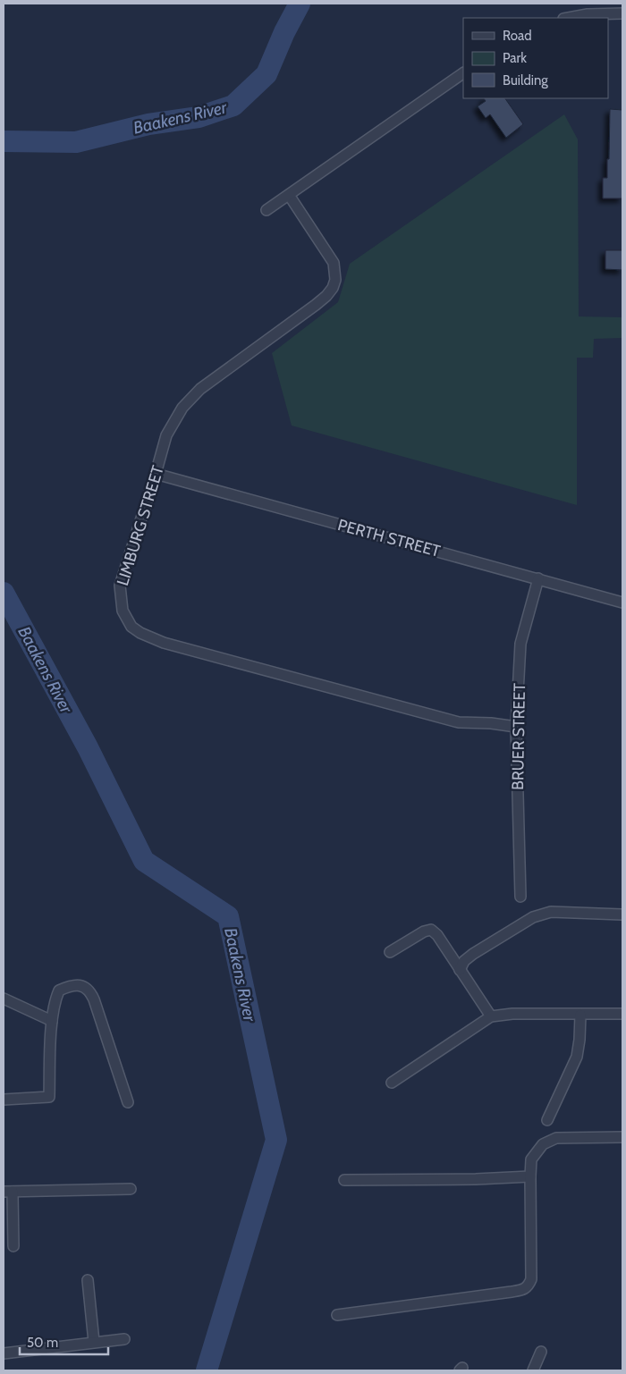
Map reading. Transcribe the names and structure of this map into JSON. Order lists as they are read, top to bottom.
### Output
{
  "streets": {
    "street": ["LIMBURG STREET", "PERTH STREET", "BRUER STREET"]
  },
  "crossings": [
    ["LIMBURG STREET", "PERTH STREET"],
    ["LIMBURG STREET", "BRUER STREET"],
    ["PERTH STREET", "BRUER STREET"]
  ],
  "water": ["Baakens River"],
  "legend": ["Road", "Park", "Building"],
  "scale_bar": "50 m"
}
